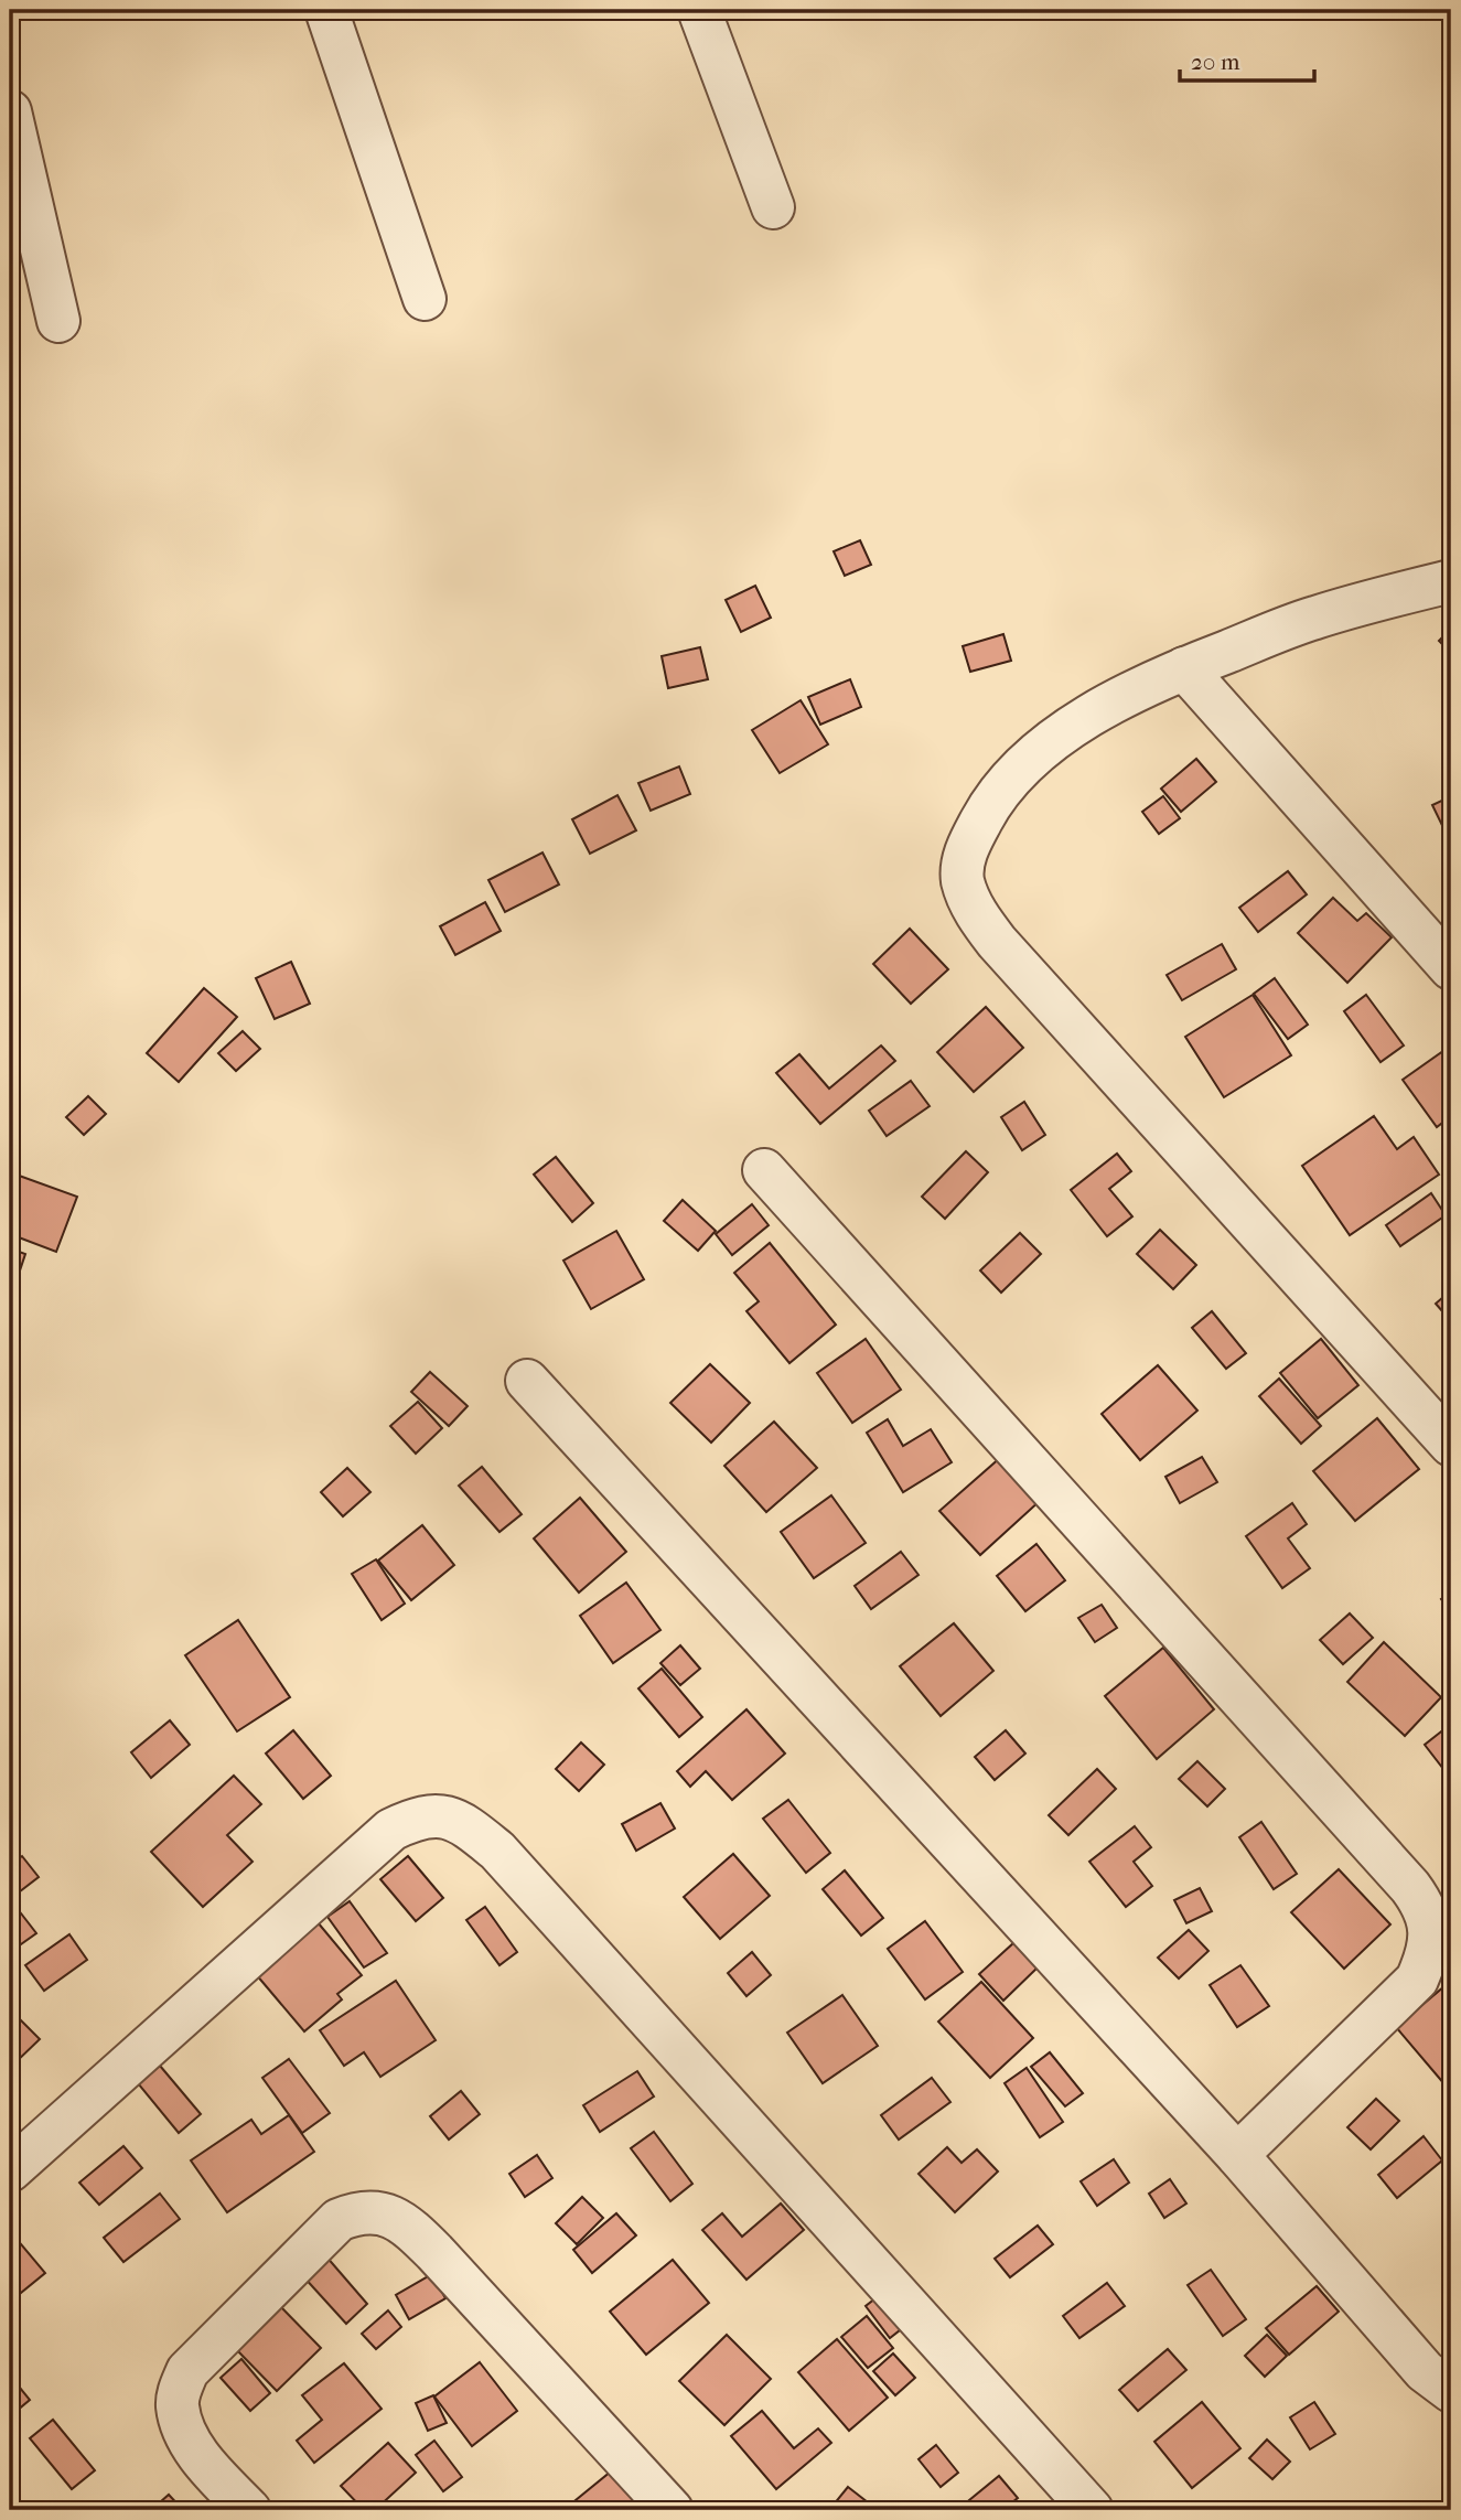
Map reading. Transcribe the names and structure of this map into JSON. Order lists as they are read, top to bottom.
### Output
{
  "scale_bar": "20 m"
}
